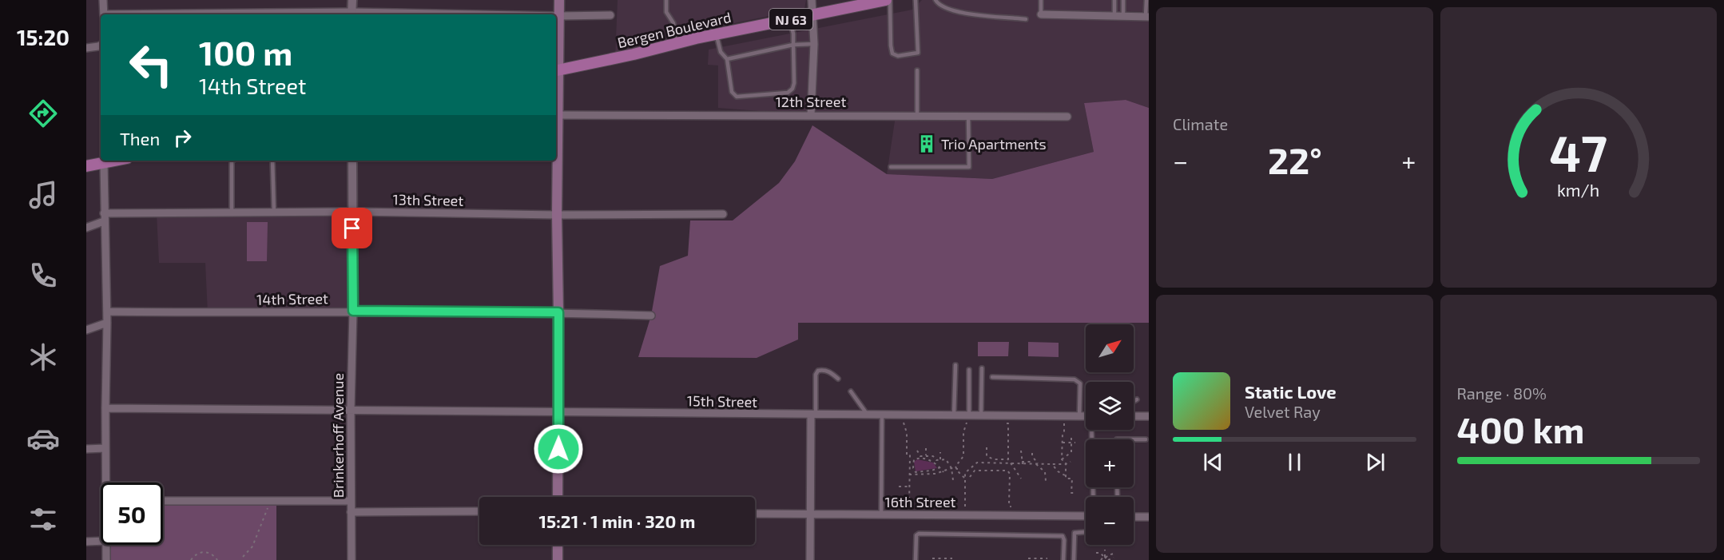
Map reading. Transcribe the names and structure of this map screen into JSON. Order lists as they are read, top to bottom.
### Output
{
  "streets": {
    "main road": ["NJ 63", "Bergen Boulevard"],
    "street": [
      "12th Street",
      "13th Street",
      "14th Street",
      "15th Street",
      "Brinkerhoff Avenue",
      "16th Street"
    ]
  },
  "crossings": [
    ["14th Street", "Brinkerhoff Avenue"],
    ["15th Street", "Brinkerhoff Avenue"]
  ],
  "places": {
    "building": ["Trio Apartments"]
  },
  "north": "top right",
  "page": {
    "tabs": "15:20",
    "tile": [
      "Climate",
      ["Range · 80%", "400 km"]
    ],
    "turn": ["100 m", "14th Street"],
    "then": "Then",
    "heat": ["−", "22°", "+"],
    "map_buttons": ["+", "−"],
    "song": ["Static Love", "Velvet Ray"],
    "limit": "50",
    "trip": "15:21 · 1 min · 320 m",
    "gauge": ["47", "km/h"]
  }
}
